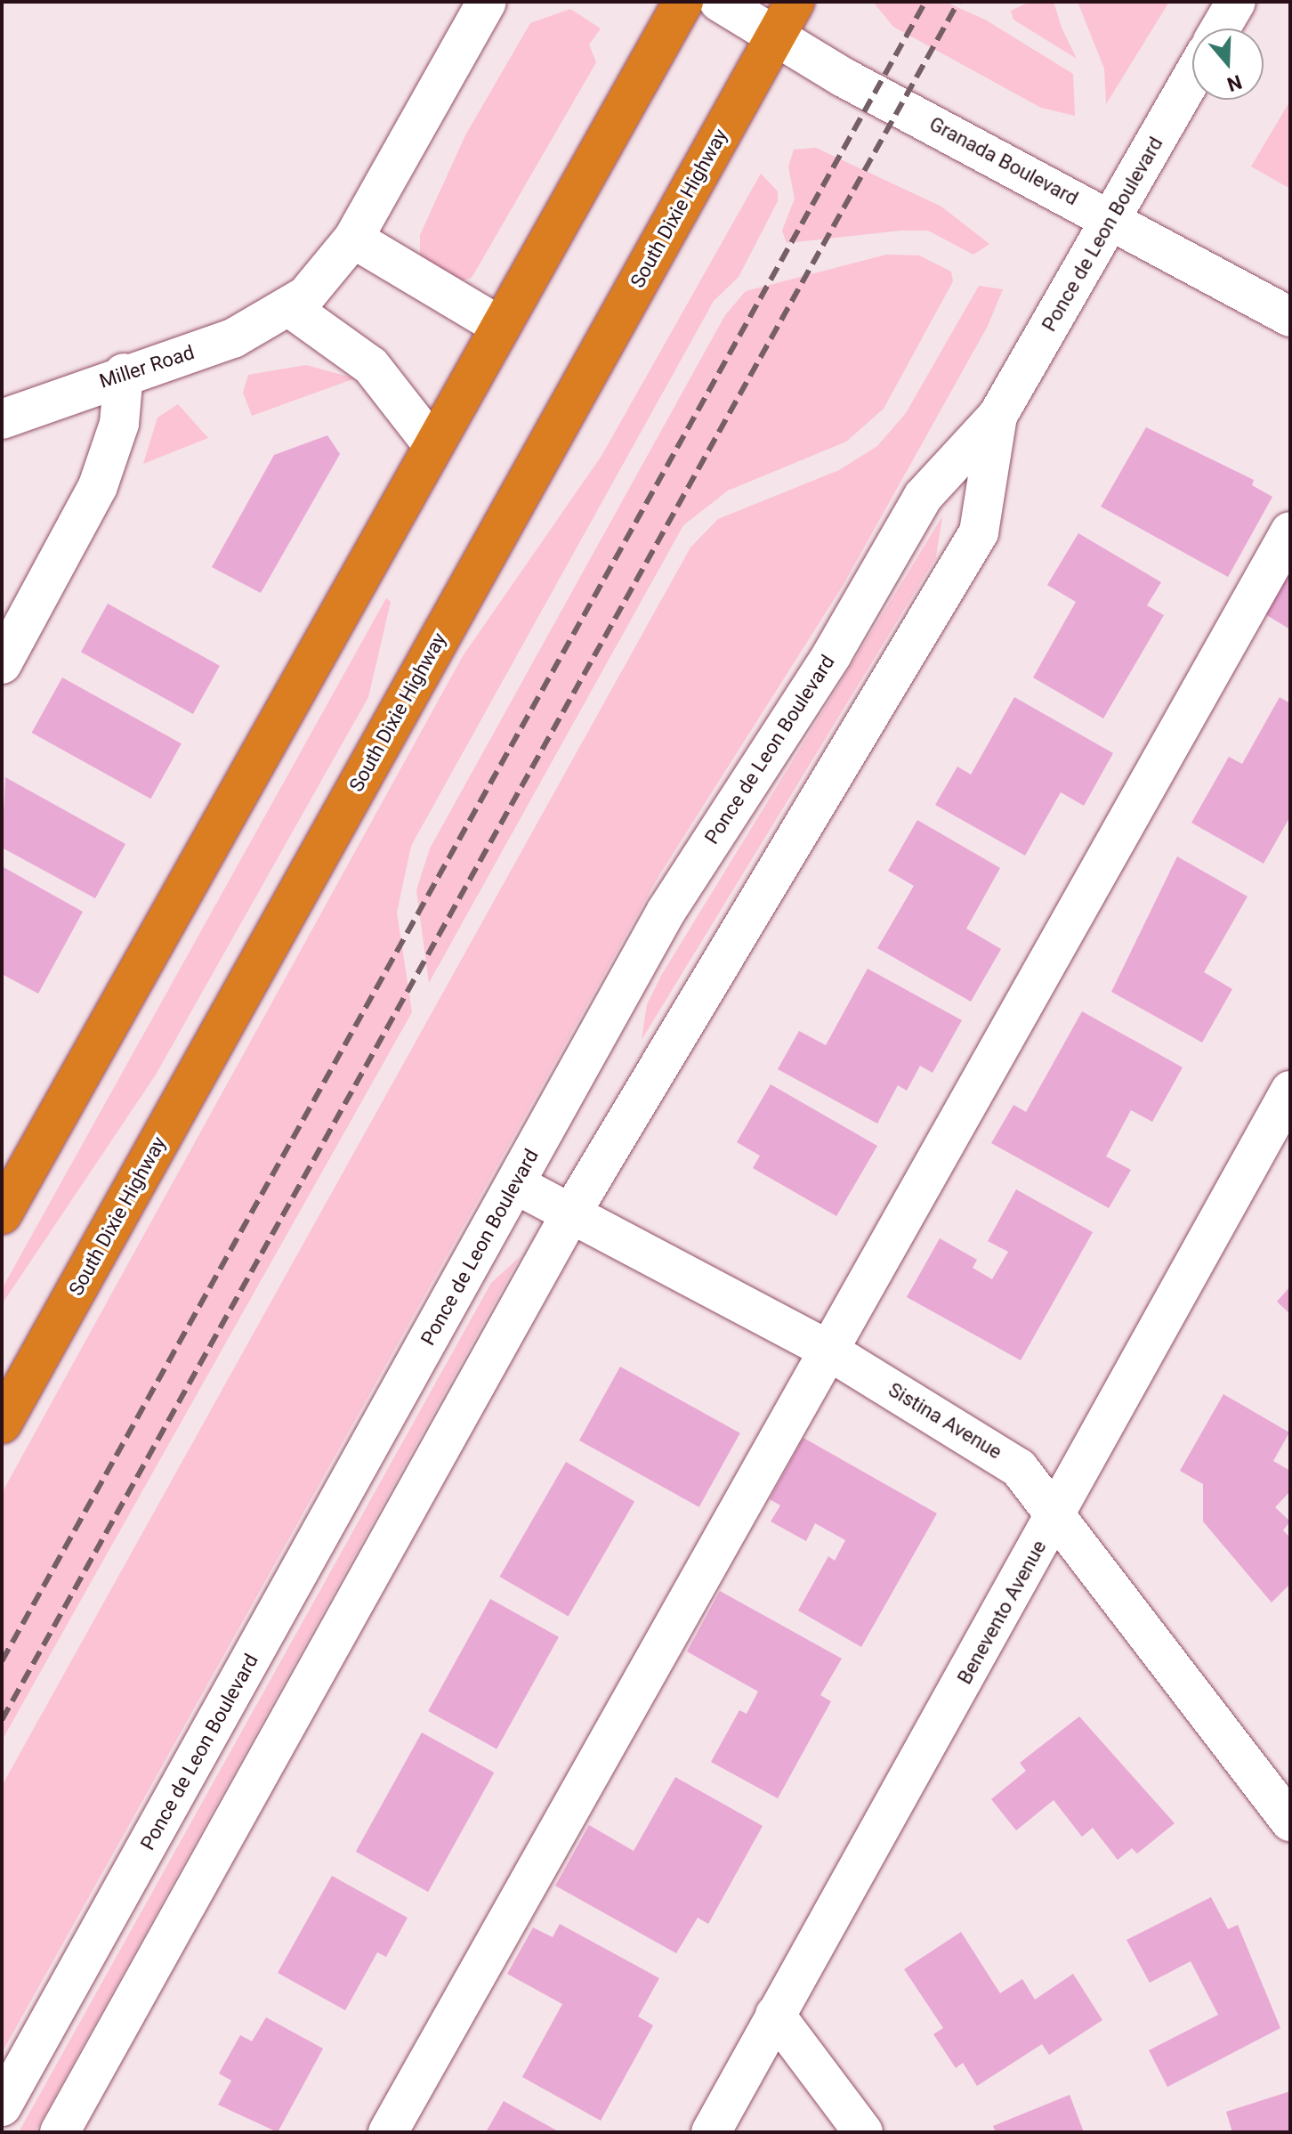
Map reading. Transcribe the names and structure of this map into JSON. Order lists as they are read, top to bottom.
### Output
{
  "streets": {
    "highway": ["South Dixie Highway"],
    "street": [
      "Granada Boulevard",
      "Ponce de Leon Boulevard",
      "Miller Road",
      "Sistina Avenue",
      "Benevento Avenue"
    ]
  },
  "crossings": [
    ["Granada Boulevard", "South Dixie Highway"],
    ["Granada Boulevard", "Ponce de Leon Boulevard"],
    ["Ponce de Leon Boulevard", "Sistina Avenue"],
    ["Sistina Avenue", "Benevento Avenue"]
  ],
  "north": "bottom"
}
